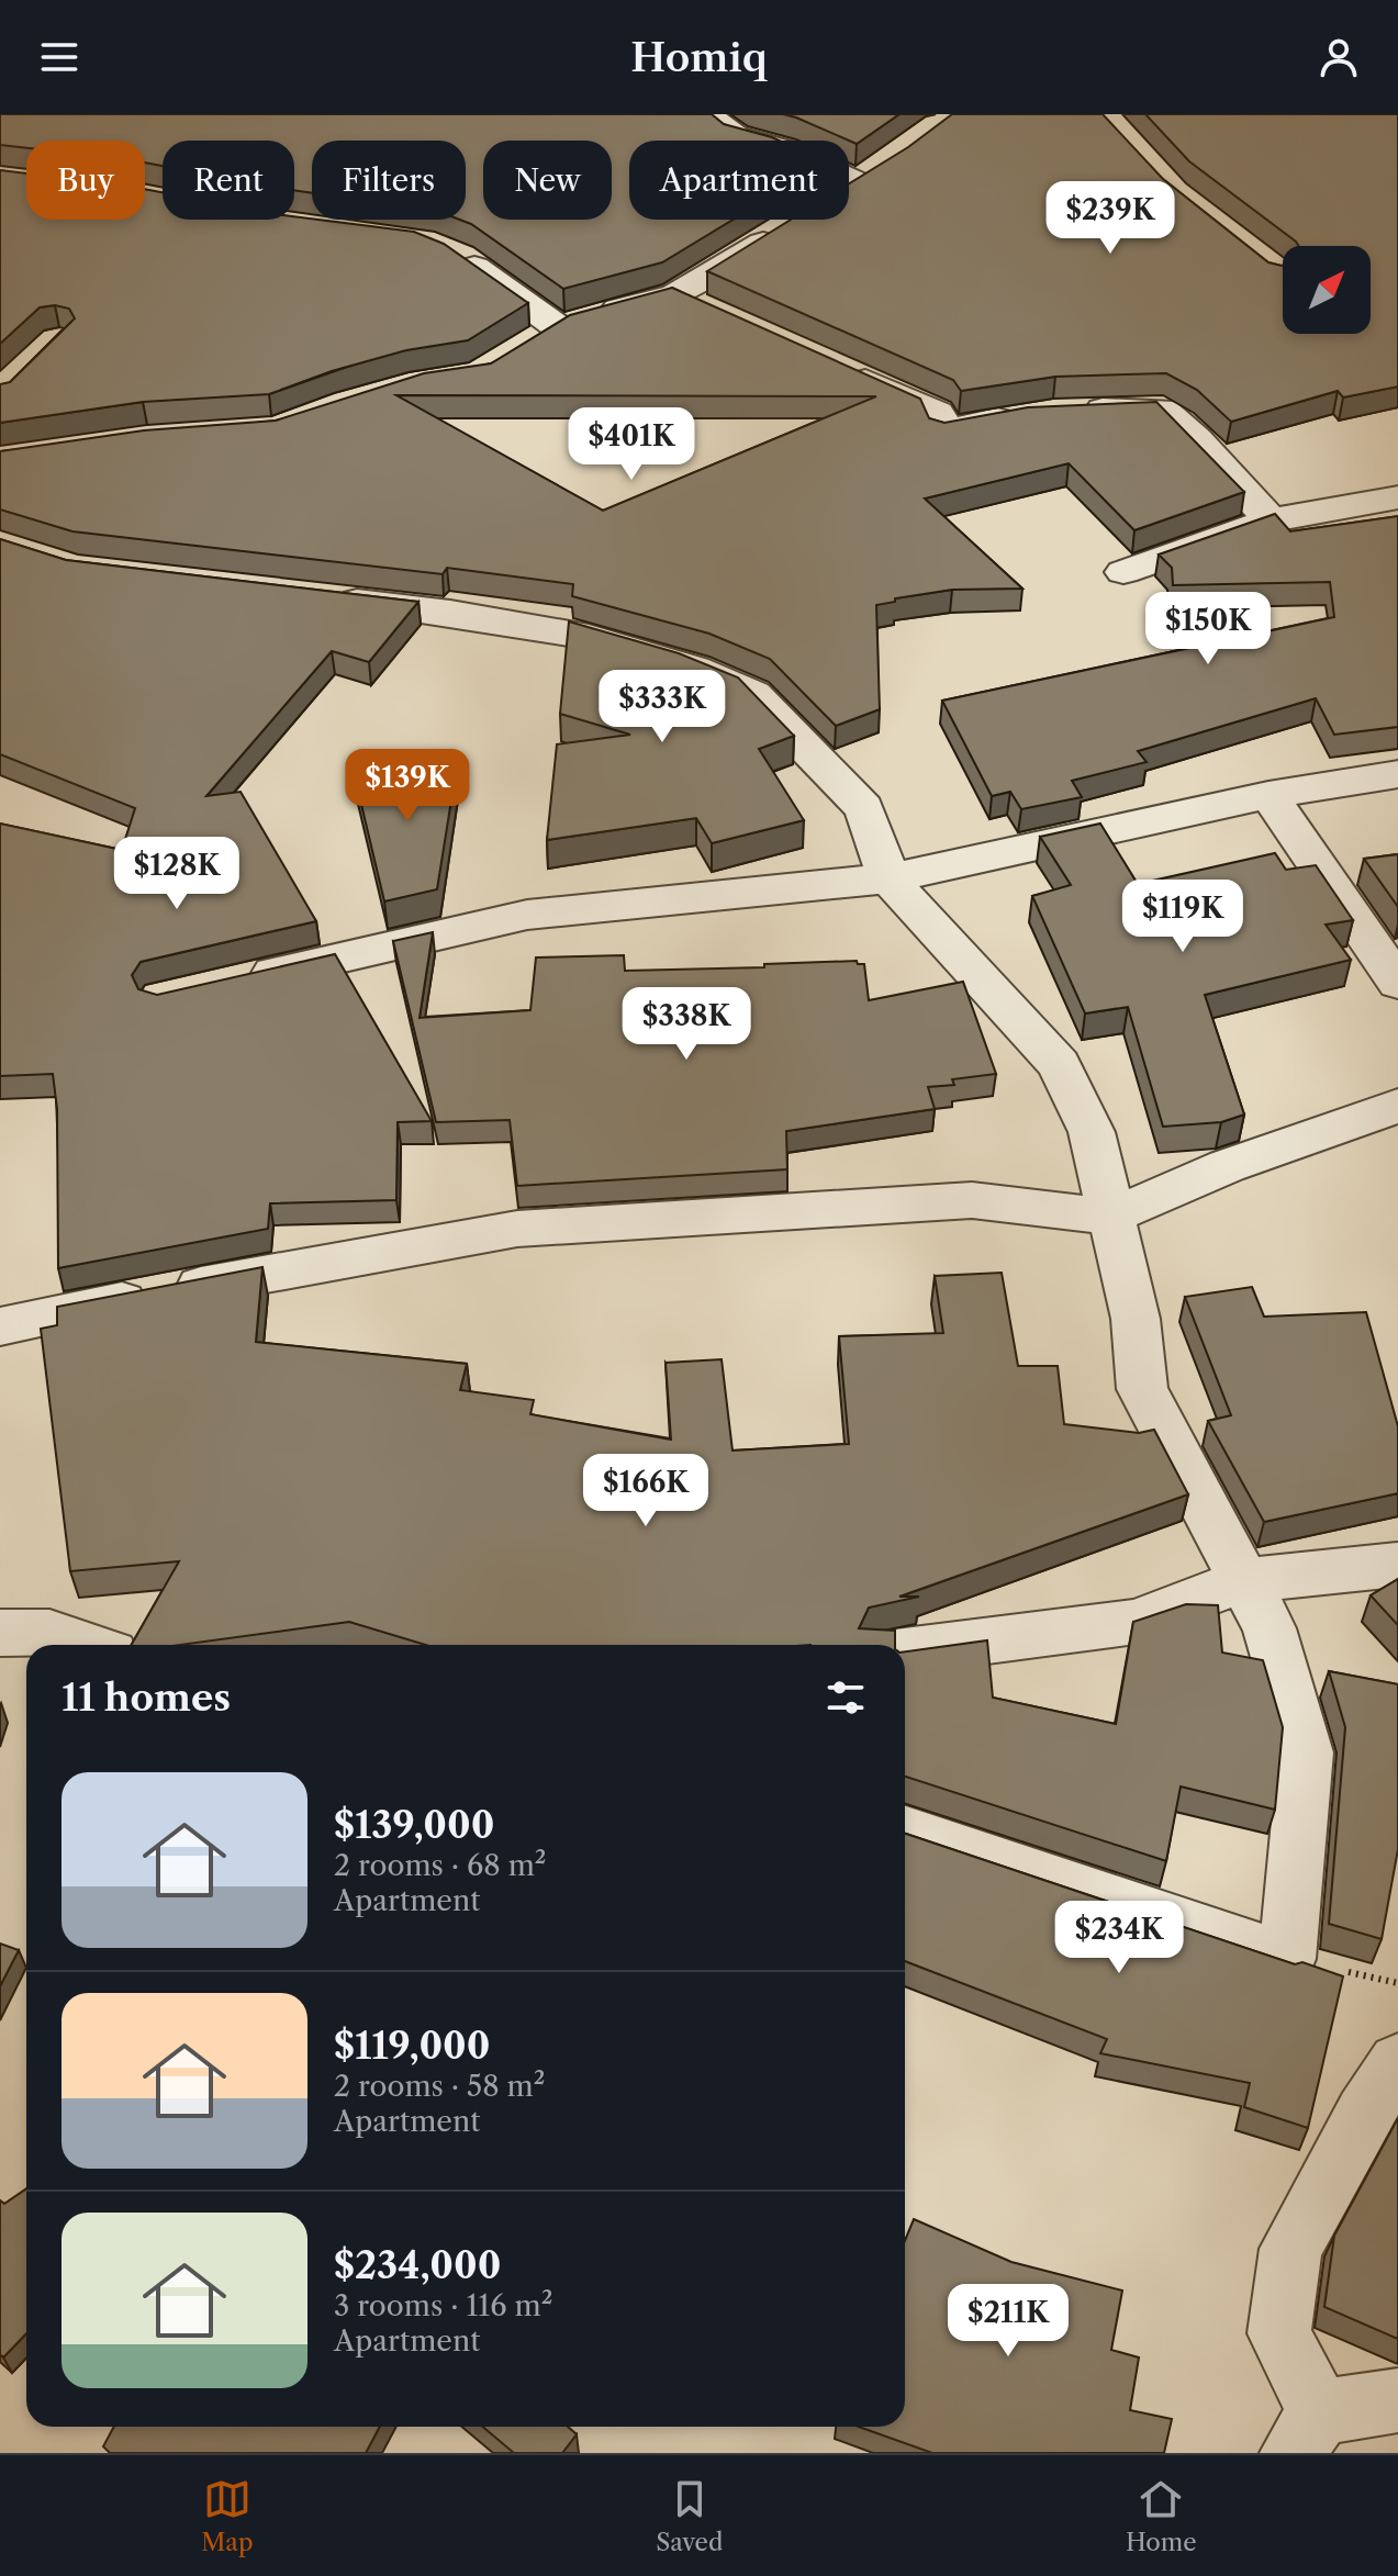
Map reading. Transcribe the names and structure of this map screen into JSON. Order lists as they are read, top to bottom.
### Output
{
  "north": "top right",
  "page": {
    "header": "Homiq",
    "chip": [
      "Buy",
      "Rent",
      "Filters",
      "New",
      "Apartment"
    ],
    "price": [
      "$239K",
      "$401K",
      "$150K",
      "$333K",
      "$139K",
      "$128K",
      "$119K",
      "$338K",
      "$166K",
      "$234K",
      "$211K"
    ],
    "heading": "11 homes",
    "list": [
      {
        "name": "$139,000",
        "note": "2 rooms · 68 m² · Apartment"
      },
      {
        "name": "$119,000",
        "note": "2 rooms · 58 m² · Apartment"
      },
      {
        "name": "$234,000",
        "note": "3 rooms · 116 m² · Apartment"
      }
    ],
    "tabs": ["Map", "Saved", "Home"]
  }
}
